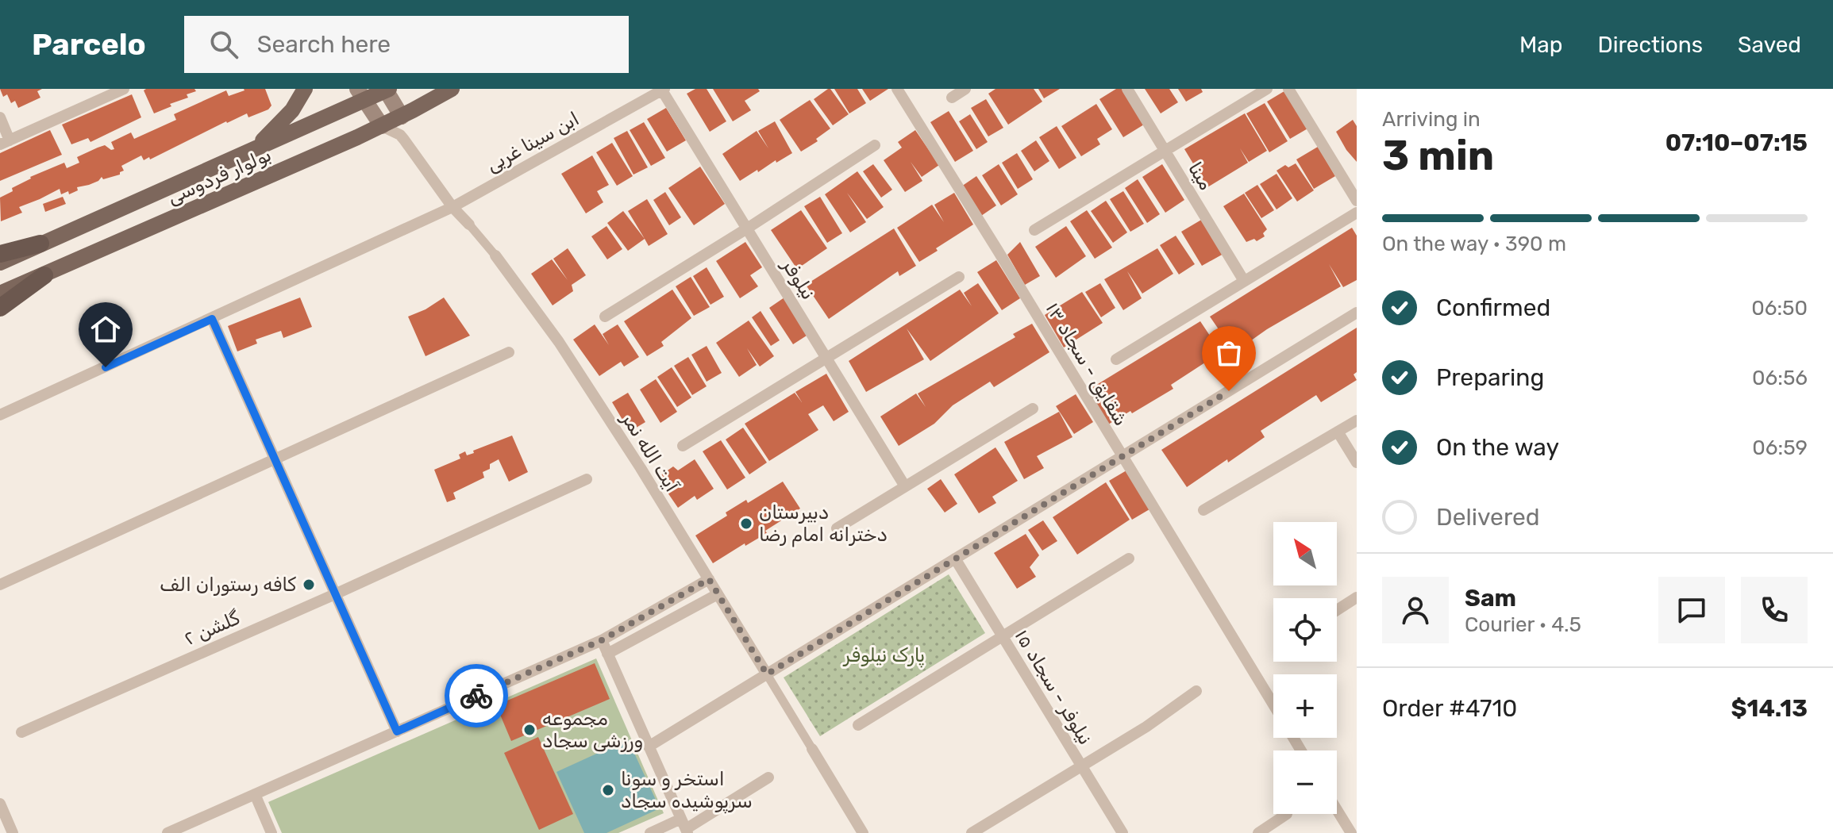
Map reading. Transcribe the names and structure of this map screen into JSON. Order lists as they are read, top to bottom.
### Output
{
  "streets": {
    "main road": ["بولوار فردوسی"],
    "street": [
      "ابن سینا غربی",
      "مینا",
      "نیلوفر",
      "شقایق - سجاد ۱۳",
      "آیت الله نمر",
      "گلشن ۲",
      "نیلوفر - سجاد ۱۵"
    ]
  },
  "crossings": [
    ["ابن سینا غربی", "نیلوفر"]
  ],
  "parks": ["پارک نیلوفر"],
  "places": [
    "دبیرستان دخترانه امام رضا",
    "کافه رستوران الف",
    "مجموعه ورزشی سجاد",
    "استخر و سونا سرپوشیده سجاد"
  ],
  "north": "top left",
  "page": {
    "header": "Parcelo",
    "search": "Search here",
    "nav": ["Map", "Directions", "Saved"],
    "heading": ["3 min", "Arriving in", "07:10–07:15"],
    "panel": [
      "Sam",
      "Courier · 4.5",
      "Order #4710",
      "$14.13"
    ],
    "bar": "On the way · 390 m",
    "list": [
      ["Confirmed", "06:50"],
      ["Preparing", "06:56"],
      ["On the way", "06:59"],
      "Delivered"
    ],
    "map_buttons": ["+", "−"]
  }
}
